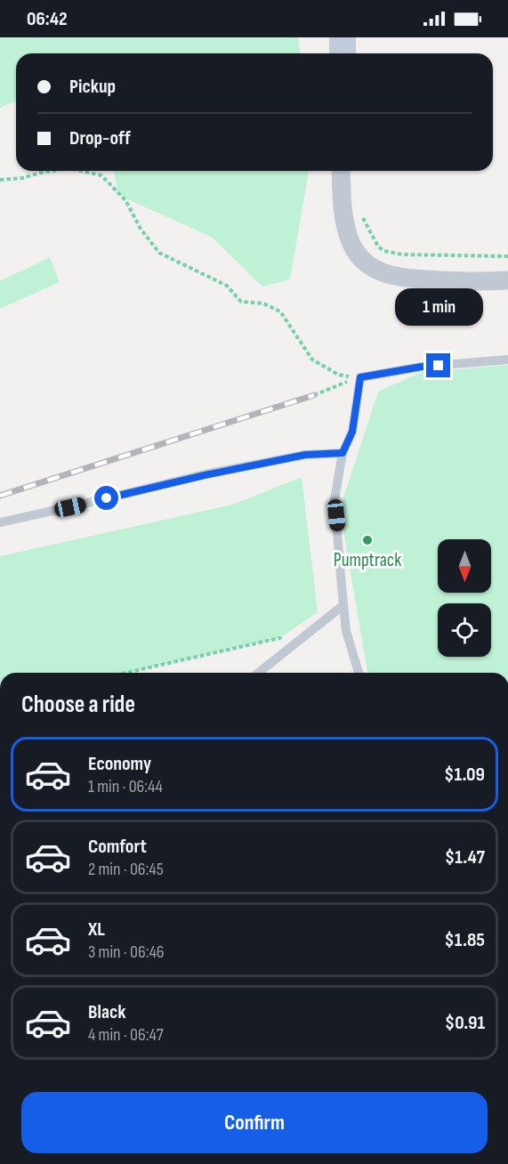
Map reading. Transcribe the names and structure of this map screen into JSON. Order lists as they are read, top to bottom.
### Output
{
  "places": ["Pumptrack"],
  "north": "bottom",
  "page": {
    "status": "06:42",
    "banner": ["Pickup", "Drop-off"],
    "bubble": "1 min",
    "heading": "Choose a ride",
    "list": [
      {
        "name": "Economy",
        "note": "1 min · 06:44",
        "value": "$1.09"
      },
      {
        "name": "Comfort",
        "note": "2 min · 06:45",
        "value": "$1.47"
      },
      {
        "name": "XL",
        "note": "3 min · 06:46",
        "value": "$1.85"
      },
      {
        "name": "Black",
        "note": "4 min · 06:47",
        "value": "$0.91"
      }
    ],
    "buttons": "Confirm"
  }
}
